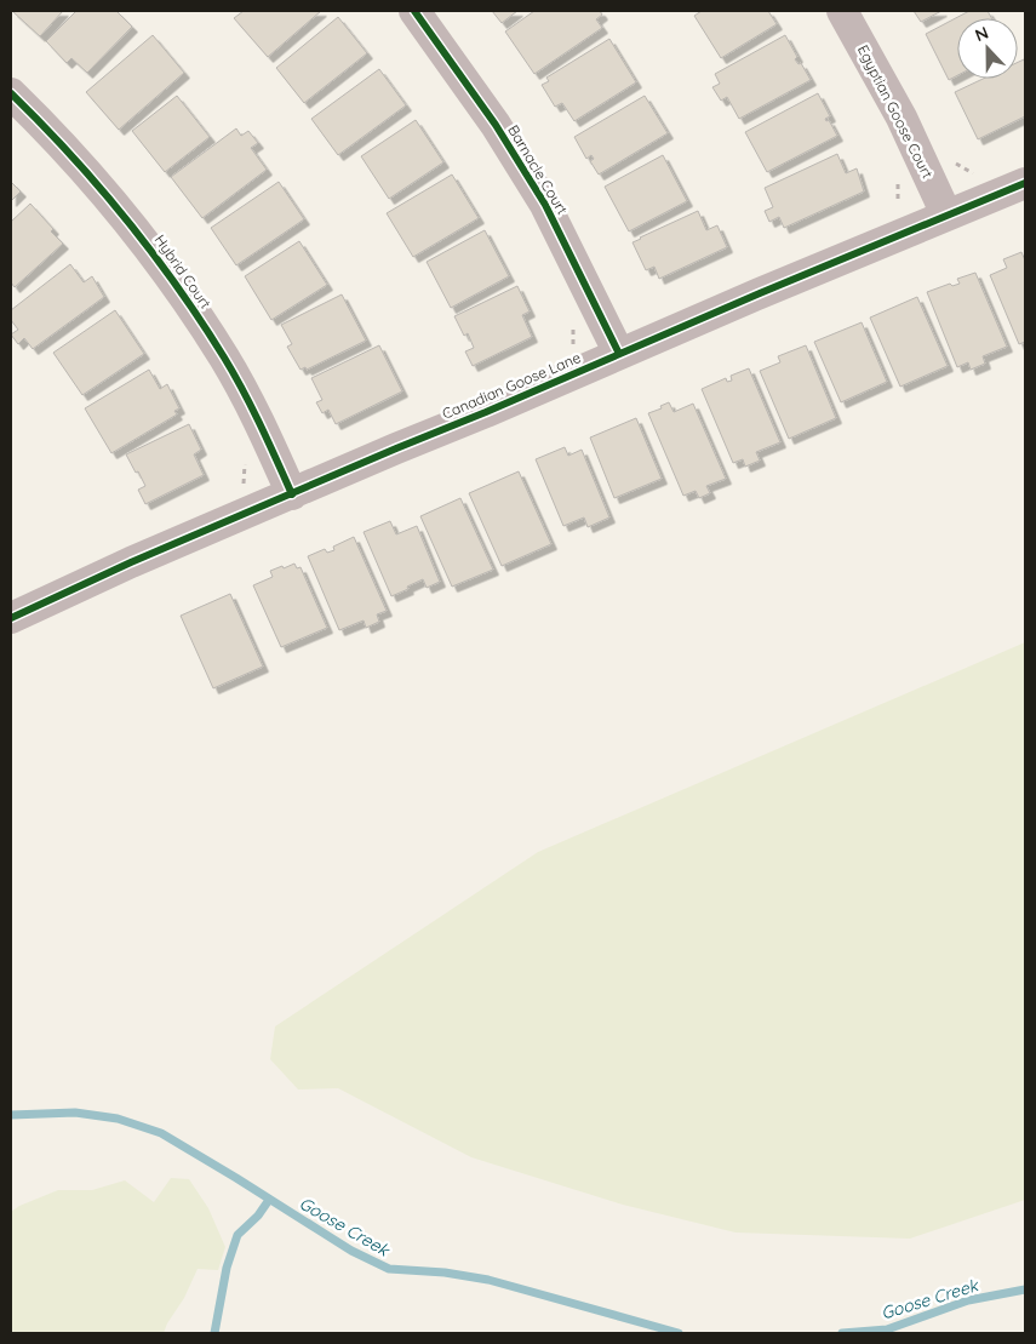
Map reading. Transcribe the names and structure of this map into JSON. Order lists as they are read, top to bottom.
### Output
{
  "streets": {
    "street": [
      "Egyptian Goose Court",
      "Barnacle Court",
      "Hybrid Court",
      "Canadian Goose Lane"
    ]
  },
  "crossings": [
    ["Egyptian Goose Court", "Canadian Goose Lane"],
    ["Barnacle Court", "Canadian Goose Lane"],
    ["Hybrid Court", "Canadian Goose Lane"]
  ],
  "water": ["Goose Creek"],
  "north": "top"
}
